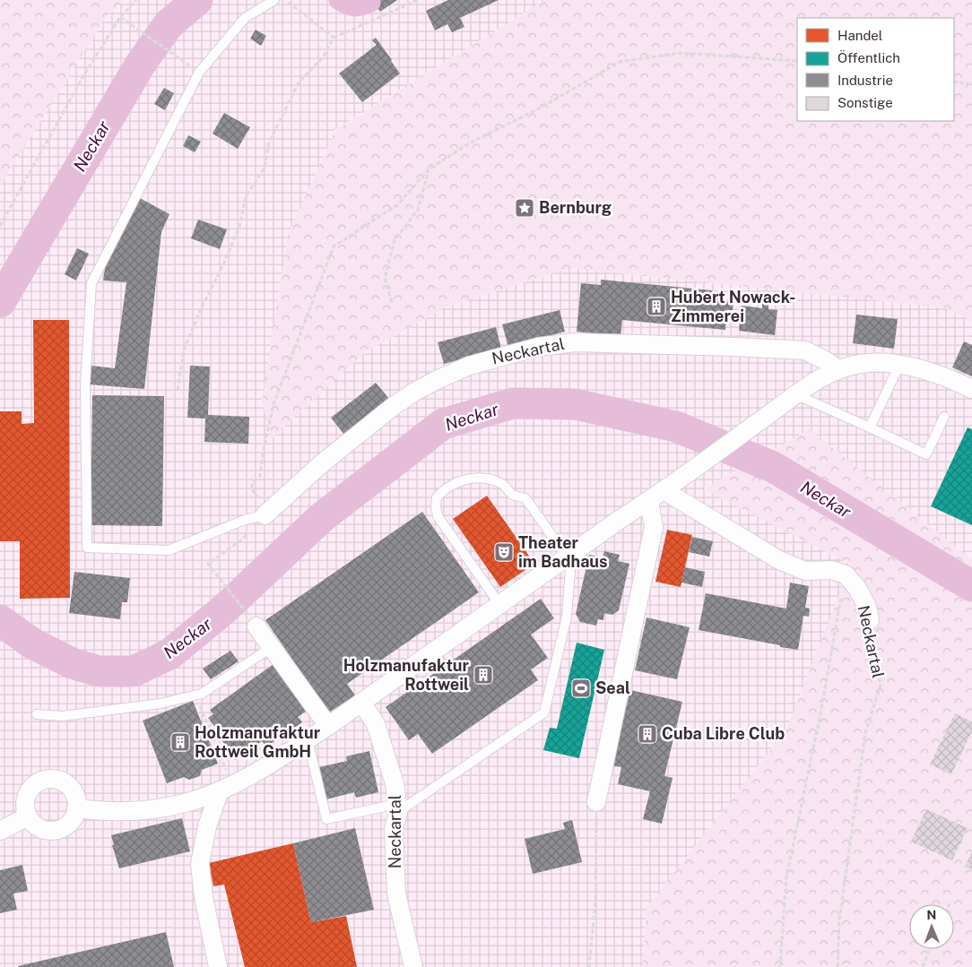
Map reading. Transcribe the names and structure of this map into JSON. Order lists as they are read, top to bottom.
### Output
{
  "streets": {
    "street": ["Neckartal"]
  },
  "water": ["Neckar"],
  "places": {
    "place": ["Bernburg"],
    "building": [
      "Hubert Nowack- Zimmerei",
      "Holzmanufaktur Rottweil",
      "Cuba Libre Club",
      "Holzmanufaktur Rottweil GmbH"
    ],
    "theatre": ["Theater im Badhaus"],
    "sports": ["Seal"]
  },
  "legend": [
    "Handel",
    "Öffentlich",
    "Industrie",
    "Sonstige"
  ],
  "north": "top"
}
